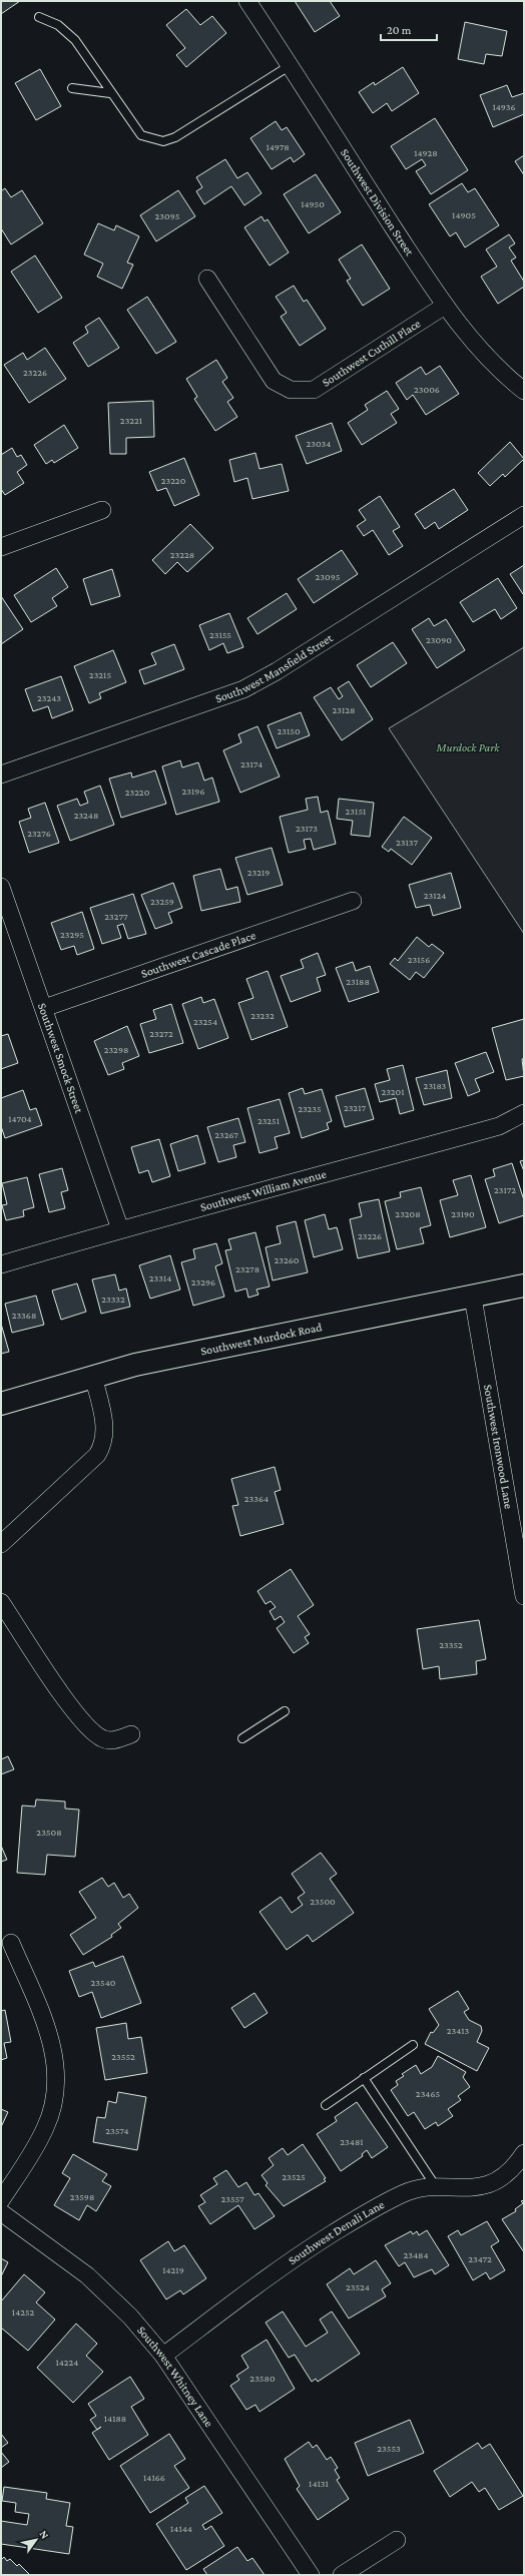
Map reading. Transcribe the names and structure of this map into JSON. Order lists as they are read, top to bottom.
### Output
{
  "streets": {
    "main road": ["Southwest Murdock Road"],
    "street": [
      "Southwest Division Street",
      "Southwest Cuthill Place",
      "Southwest Mansfield Street",
      "Southwest Cascade Place",
      "Southwest Smock Street",
      "Southwest William Avenue",
      "Southwest Ironwood Lane",
      "Southwest Denali Lane",
      "Southwest Whitney Lane"
    ]
  },
  "crossings": [
    ["Southwest Division Street", "Southwest Cuthill Place"],
    ["Southwest Cascade Place", "Southwest Smock Street"],
    ["Southwest Smock Street", "Southwest William Avenue"],
    ["Southwest Murdock Road", "Southwest Ironwood Lane"],
    ["Southwest Denali Lane", "Southwest Whitney Lane"]
  ],
  "parks": ["Murdock Park"],
  "house_numbers": [
    "14936",
    "14978",
    "14928",
    "14950",
    "14905",
    "23095",
    "23226",
    "23006",
    "23221",
    "23034",
    "23220",
    "23228",
    "23095",
    "23155",
    "23090",
    "23215",
    "23243",
    "23128",
    "23150",
    "23174",
    "23196",
    "23220",
    "23151",
    "23248",
    "23173",
    "23276",
    "23137",
    "23219",
    "23124",
    "23259",
    "23277",
    "23295",
    "23156",
    "23188",
    "23232",
    "23254",
    "23272",
    "23298",
    "23183",
    "23201",
    "23217",
    "23235",
    "14704",
    "23251",
    "23267",
    "23172",
    "23208",
    "23190",
    "23226",
    "23260",
    "23278",
    "23314",
    "23296",
    "23332",
    "23368",
    "23364",
    "23352",
    "23508",
    "23500",
    "23540",
    "23413",
    "23552",
    "23465",
    "23574",
    "23481",
    "23525",
    "23598",
    "23557",
    "23484",
    "23472",
    "14219",
    "23524",
    "14252",
    "14224",
    "23580",
    "14188",
    "23553",
    "14166",
    "14131",
    "14144"
  ],
  "scale_bar": "20 m",
  "north": "top right"
}
